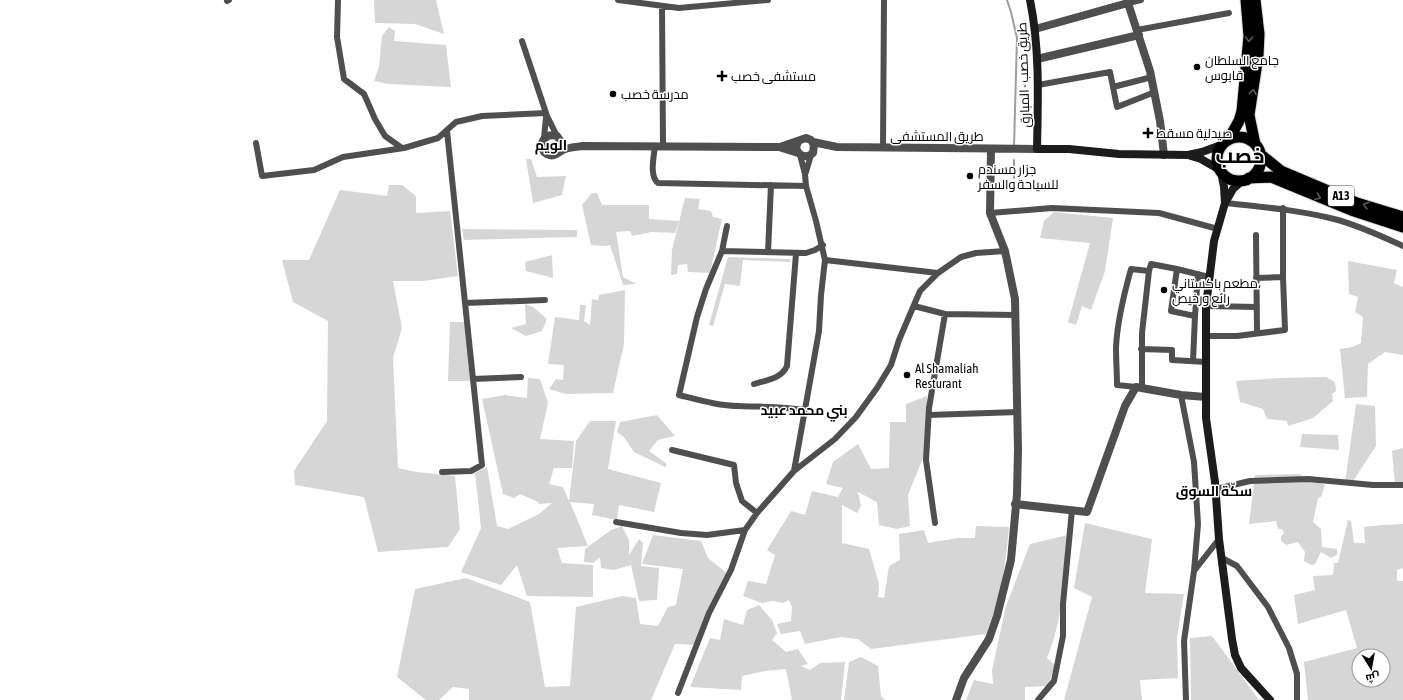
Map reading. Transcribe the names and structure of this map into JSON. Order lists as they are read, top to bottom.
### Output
{
  "streets": {
    "highway": ["A13"],
    "main road": ["طريق خصب - المبارق"],
    "street": ["طريق المستشفى"]
  },
  "crossings": [
    ["طريق خصب - المبارق", "طريق المستشفى"]
  ],
  "districts": [
    "الويم",
    "خصب",
    "بني محمد عبيد",
    "سكّة السوق"
  ],
  "places": {
    "other": [
      "جامع السلطان قابوس",
      "مدرسة خصب",
      "جزار مسندم للسياحة والسفر",
      "مطعم باكستاني، رائع ورخيص",
      "Al Shamaliah Resturant"
    ],
    "health": ["مستشفى خصب", "صيدلية مسقط"]
  },
  "north": "bottom"
}
